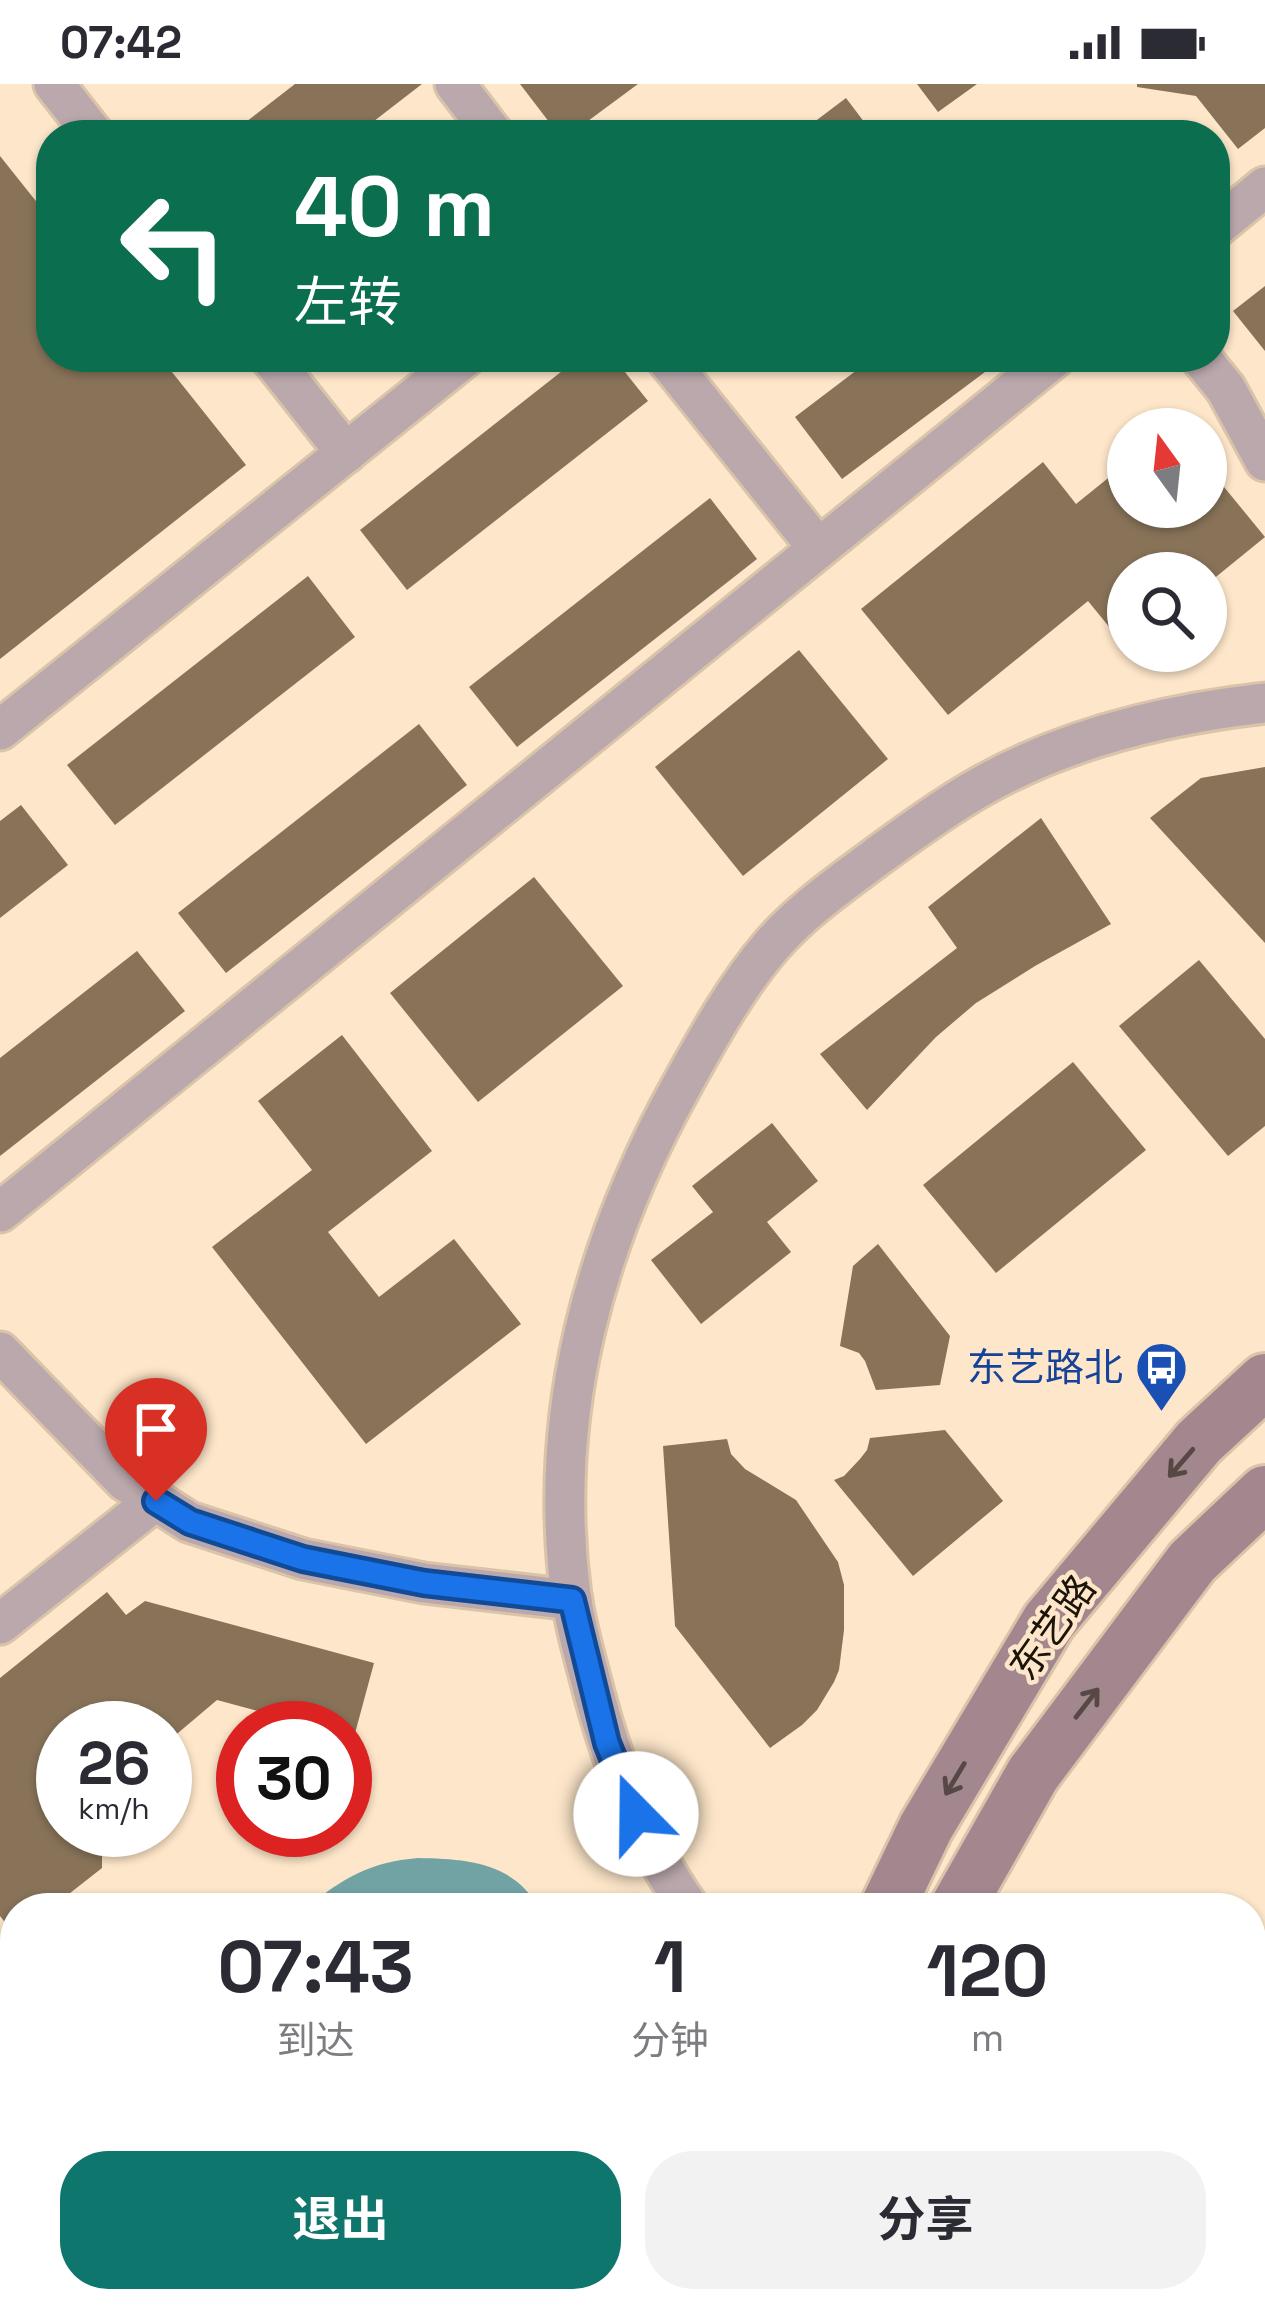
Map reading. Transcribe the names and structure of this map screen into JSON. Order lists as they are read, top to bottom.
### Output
{
  "streets": {
    "street": ["东艺路"]
  },
  "places": {
    "bus stop": ["东艺路北"]
  },
  "north": "top",
  "page": {
    "status": "07:42",
    "turn": ["40 m", "左转"],
    "speed": "26 km/h",
    "limit": "30",
    "eta": [
      "07:43",
      "到达",
      "1",
      "分钟",
      "120",
      "m"
    ],
    "buttons": ["退出", "分享"]
  }
}
